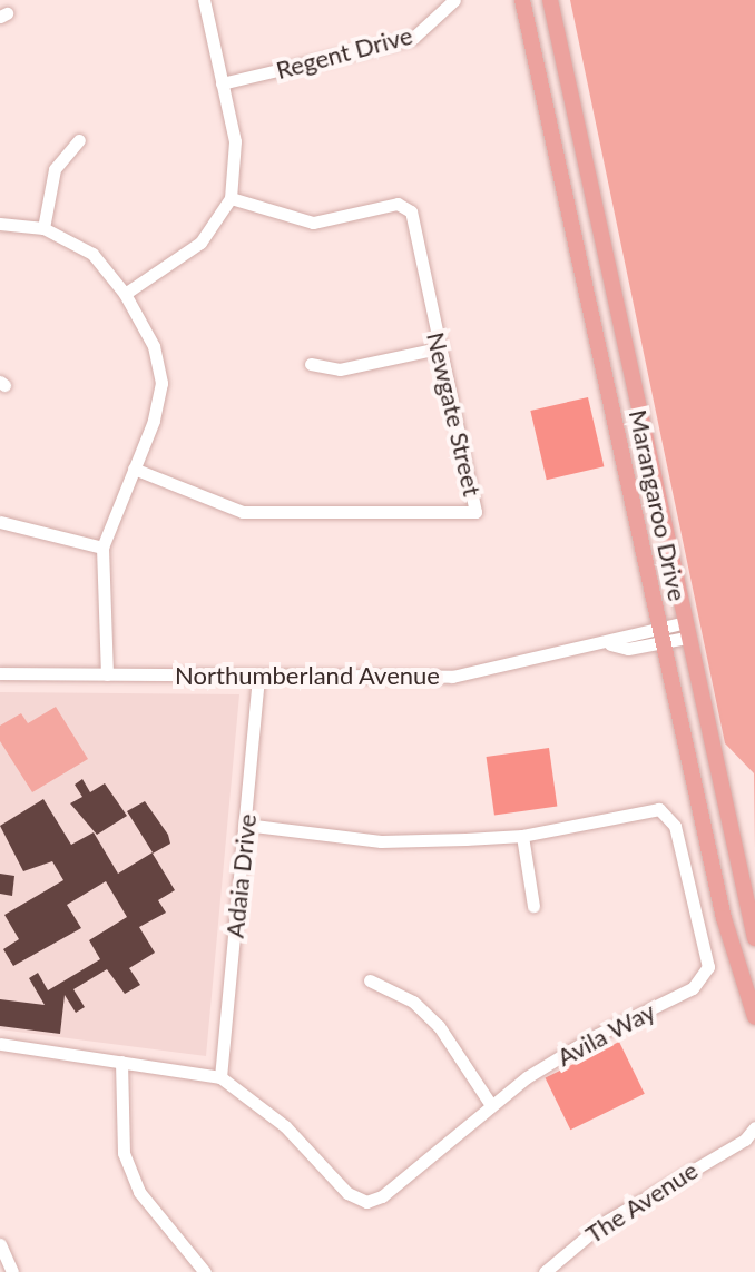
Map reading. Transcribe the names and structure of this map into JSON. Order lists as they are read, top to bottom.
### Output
{
  "streets": {
    "main road": ["Marangaroo Drive"],
    "street": [
      "Regent Drive",
      "Newgate Street",
      "Northumberland Avenue",
      "Adaia Drive",
      "Avila Way",
      "The Avenue"
    ]
  },
  "crossings": [
    ["Marangaroo Drive", "Northumberland Avenue"],
    ["Northumberland Avenue", "Adaia Drive"],
    ["Adaia Drive", "Avila Way"]
  ]
}
